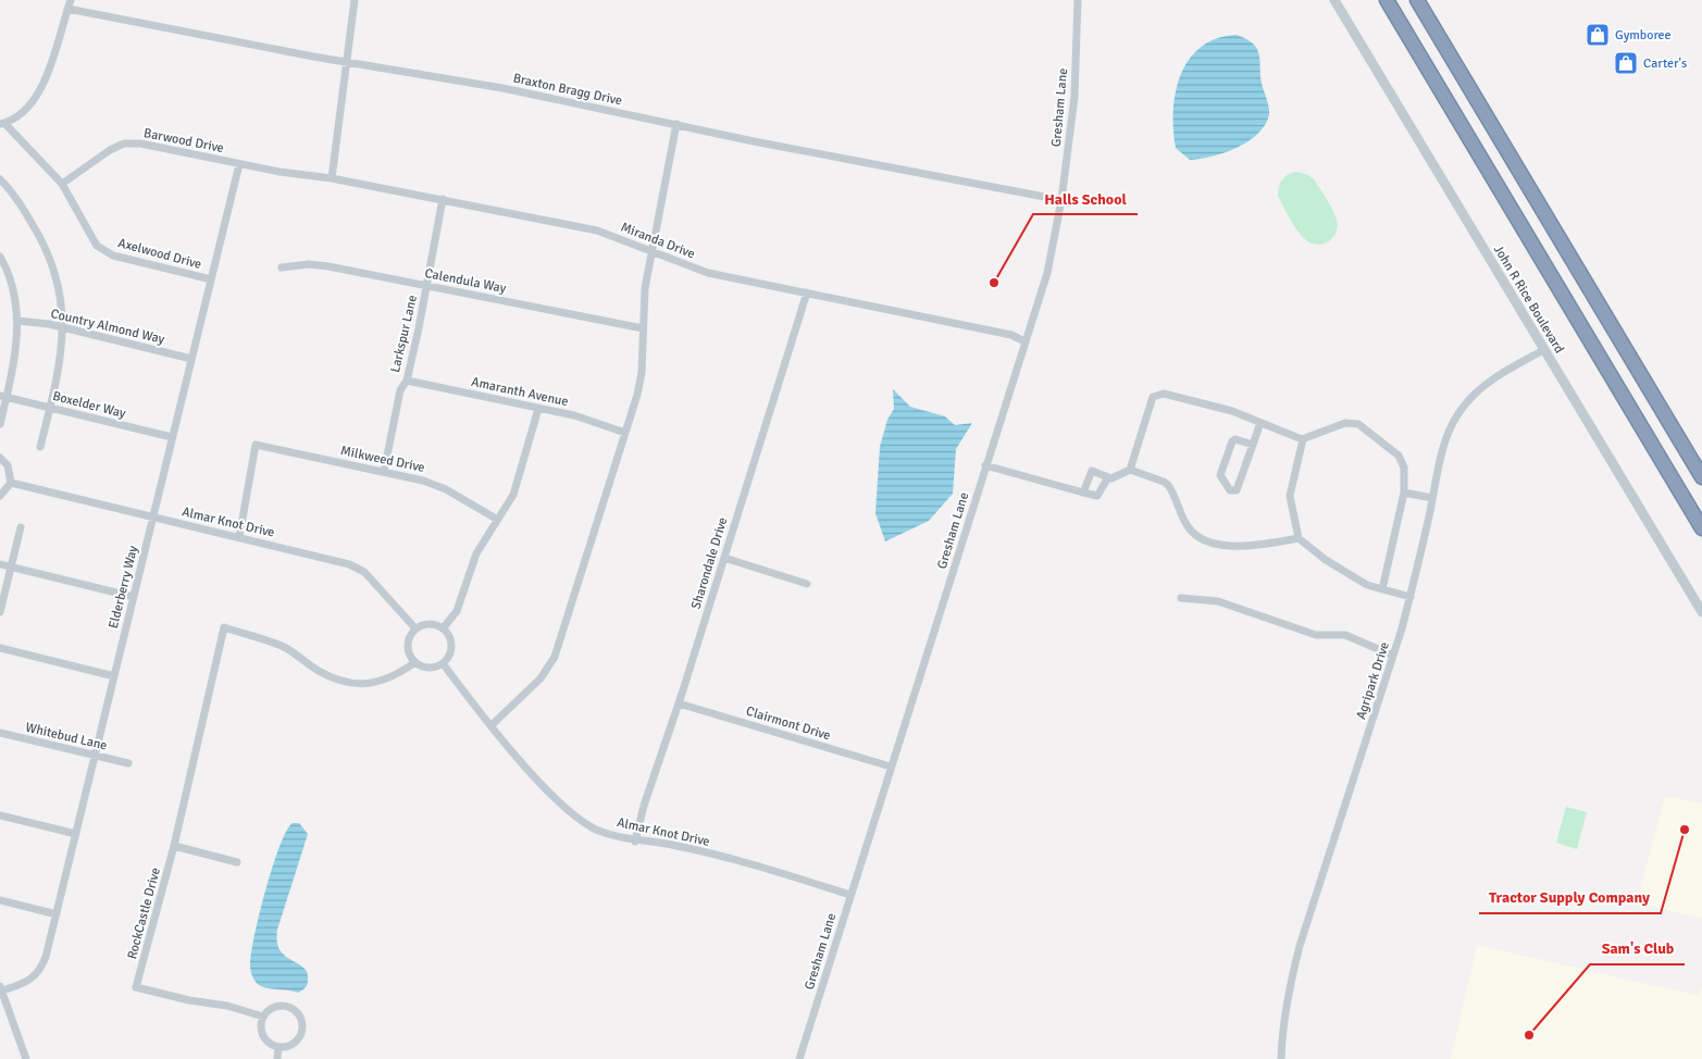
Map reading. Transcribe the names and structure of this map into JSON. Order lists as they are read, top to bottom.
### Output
{
  "streets": {
    "street": [
      "Braxton Bragg Drive",
      "Gresham Lane",
      "Barwood Drive",
      "Miranda Drive",
      "Axelwood Drive",
      "Calendula Way",
      "John R Rice Boulevard",
      "Country Almond Way",
      "Larkspur Lane",
      "Amaranth Avenue",
      "Boxelder Way",
      "Milkweed Drive",
      "Almar Knot Drive",
      "Sharondale Drive",
      "Elderberry Way",
      "Agripark Drive",
      "Clairmont Drive",
      "Whitebud Lane",
      "RockCastle Drive"
    ]
  },
  "crossings": [
    ["Braxton Bragg Drive", "Gresham Lane"],
    ["Gresham Lane", "Miranda Drive"],
    ["Gresham Lane", "Almar Knot Drive"],
    ["Gresham Lane", "Clairmont Drive"],
    ["Barwood Drive", "Miranda Drive"],
    ["Barwood Drive", "Axelwood Drive"],
    ["Barwood Drive", "Elderberry Way"],
    ["Miranda Drive", "Larkspur Lane"],
    ["Miranda Drive", "Sharondale Drive"],
    ["Axelwood Drive", "Elderberry Way"],
    ["Calendula Way", "Larkspur Lane"],
    ["John R Rice Boulevard", "Agripark Drive"],
    ["Country Almond Way", "Elderberry Way"],
    ["Larkspur Lane", "Amaranth Avenue"],
    ["Larkspur Lane", "Milkweed Drive"],
    ["Boxelder Way", "Elderberry Way"],
    ["Milkweed Drive", "Almar Knot Drive"],
    ["Almar Knot Drive", "Sharondale Drive"],
    ["Almar Knot Drive", "Elderberry Way"],
    ["Almar Knot Drive", "RockCastle Drive"],
    ["Sharondale Drive", "Clairmont Drive"],
    ["Elderberry Way", "Whitebud Lane"]
  ],
  "places": {
    "shop": ["Gymboree", "Carter's"],
    "other": ["Halls School", "Tractor Supply Company", "Sam's Club"]
  }
}
